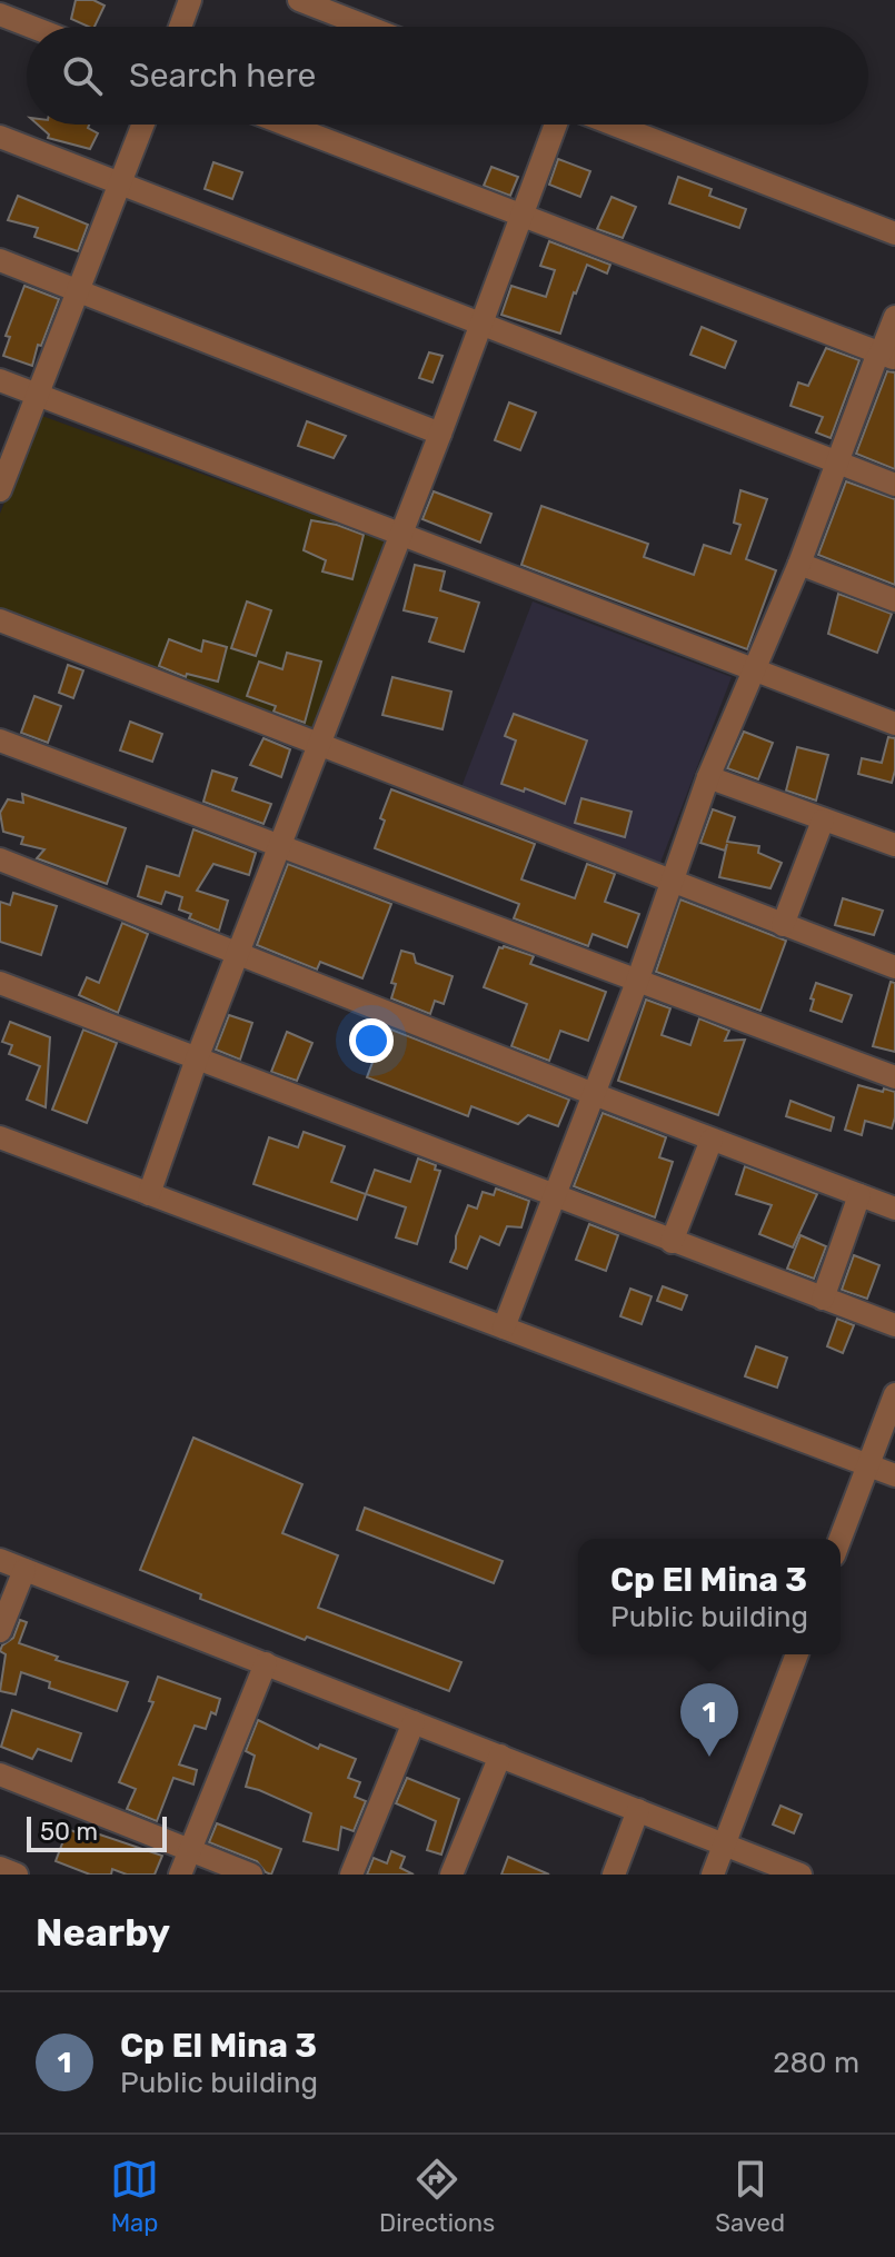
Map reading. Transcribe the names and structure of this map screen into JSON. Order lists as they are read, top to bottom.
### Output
{
  "scale_bar": "50 m",
  "page": {
    "search": "Search here",
    "popup": ["Cp El Mina 3", "Public building"],
    "pins": "1",
    "scale": "50 m",
    "heading": "Nearby",
    "list": [
      {
        "mark": "1",
        "name": "Cp El Mina 3",
        "note": "Public building",
        "value": "280 m"
      }
    ],
    "nav": ["Map", "Directions", "Saved"]
  }
}
